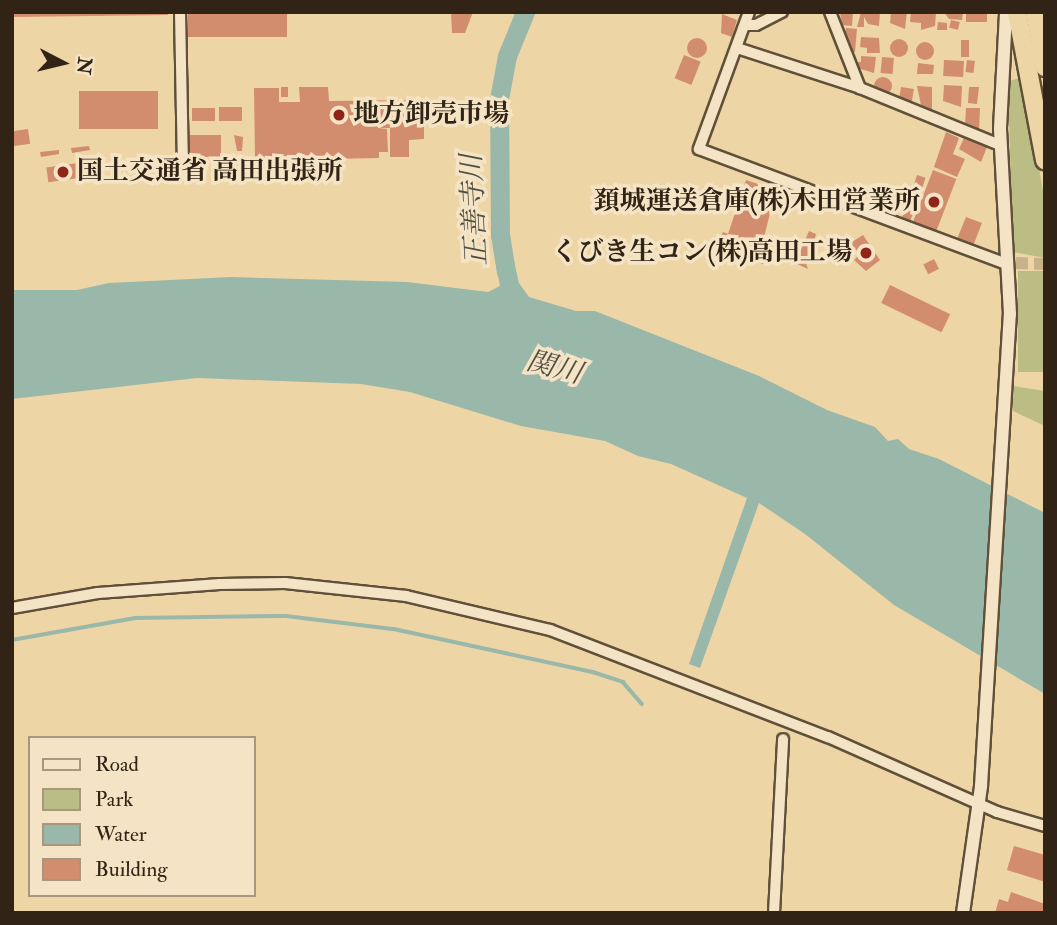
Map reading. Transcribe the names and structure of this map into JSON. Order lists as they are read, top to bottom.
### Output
{
  "water": ["正善寺川", "関川"],
  "places": [
    "地方卸売市場",
    "国土交通省 高田出張所",
    "頚城運送倉庫(株)木田営業所",
    "くびき生コン(株)高田工場"
  ],
  "legend": [
    "Road",
    "Park",
    "Water",
    "Building"
  ],
  "north": "right"
}
